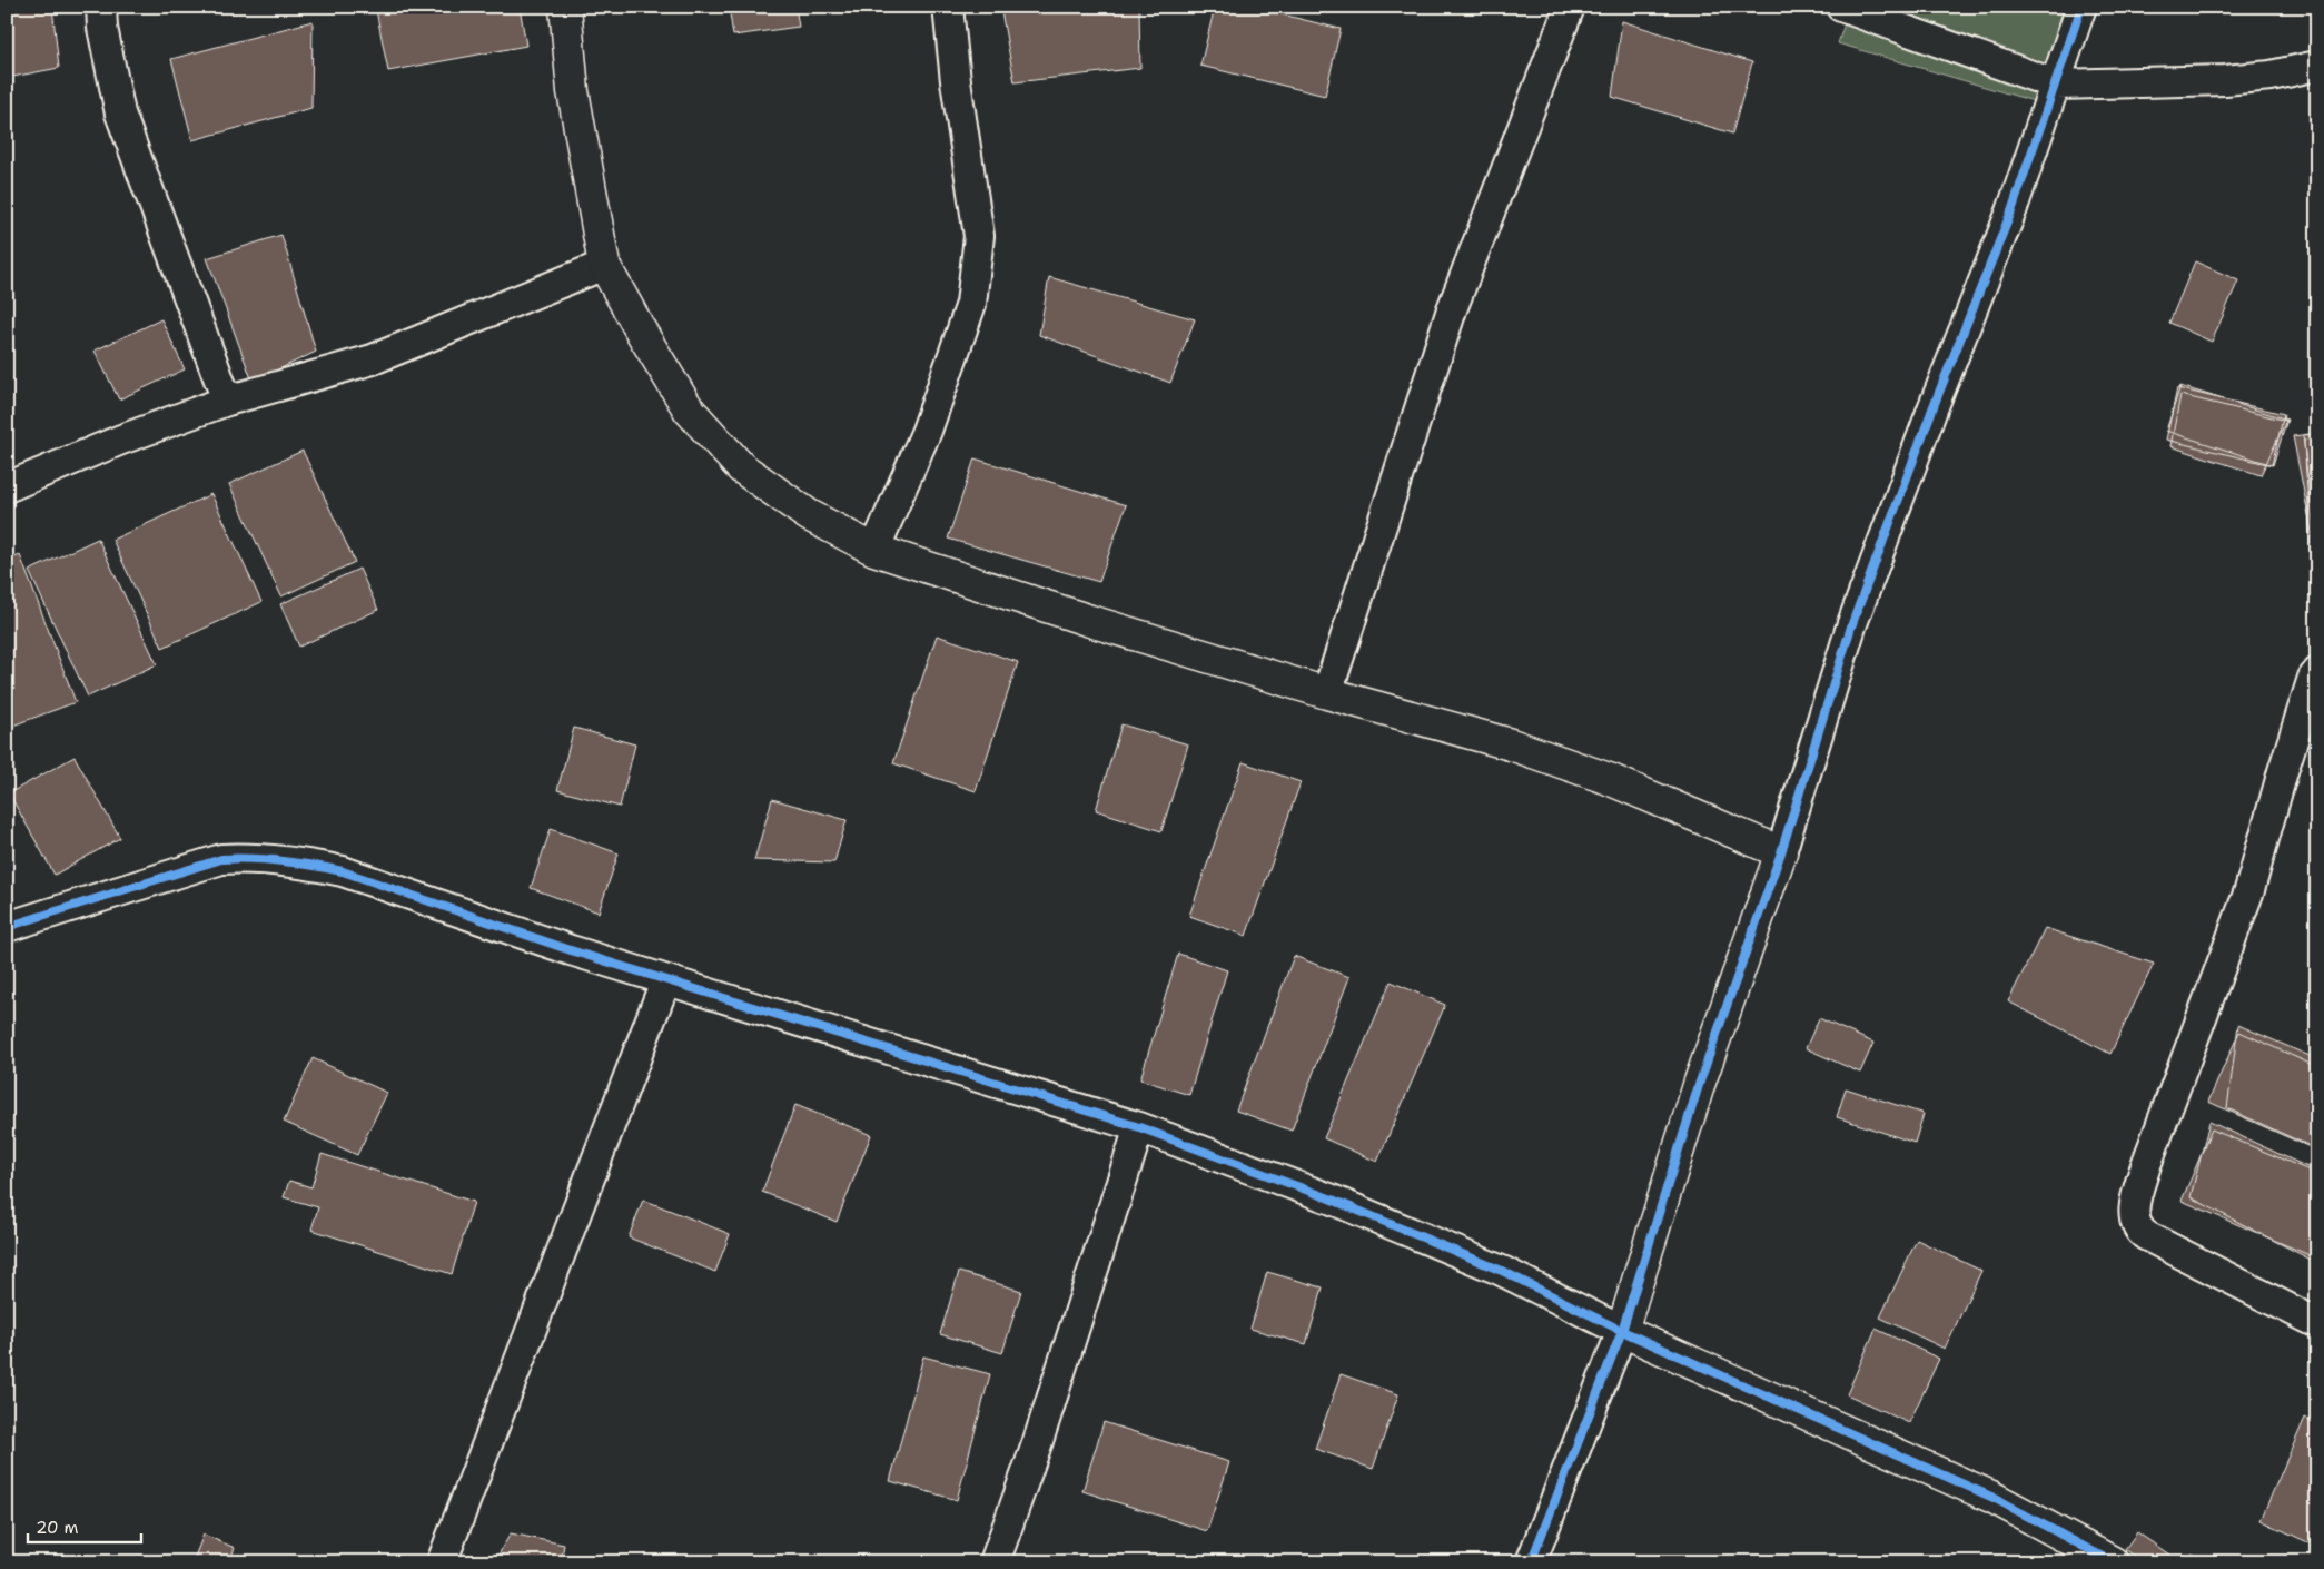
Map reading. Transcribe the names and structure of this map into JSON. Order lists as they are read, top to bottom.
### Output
{
  "scale_bar": "20 m"
}
